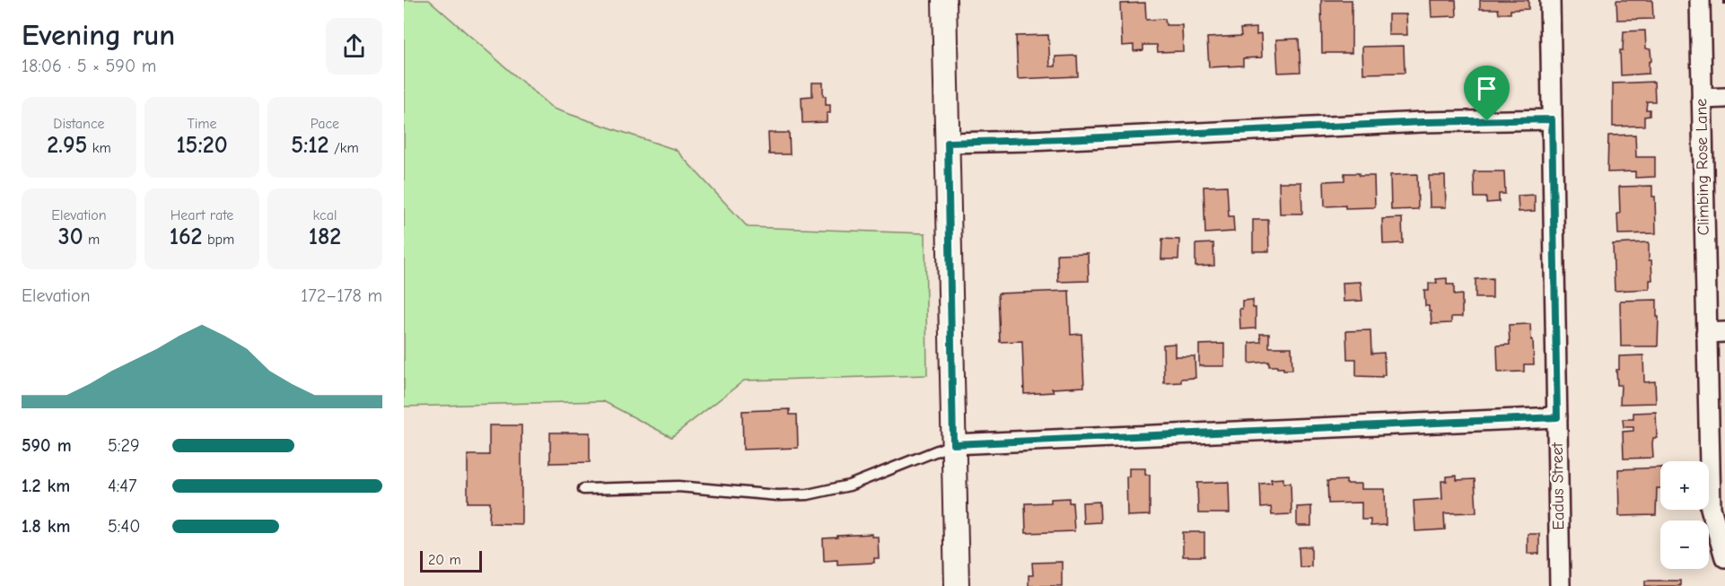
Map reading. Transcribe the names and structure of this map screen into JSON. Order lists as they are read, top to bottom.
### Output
{
  "streets": {
    "street": ["Climbing Rose Lane", "Eadus Street"]
  },
  "scale_bar": "20 m",
  "page": {
    "heading": ["Evening run", "18:06 · 5 × 590 m"],
    "stats": [
      ["Distance", "2.95 km"],
      ["Time", "15:20"],
      ["Pace", "5:12 /km"],
      ["Elevation", "30 m"],
      ["Heart rate", "162 bpm"],
      ["kcal", "182"]
    ],
    "chart": ["Elevation", "172–178 m"],
    "list": [
      {
        "name": "590 m",
        "note": "5:29"
      },
      {
        "name": "1.2 km",
        "note": "4:47"
      },
      {
        "name": "1.8 km",
        "note": "5:40"
      }
    ],
    "map_buttons": ["+", "−"],
    "scale": "20 m"
  }
}
